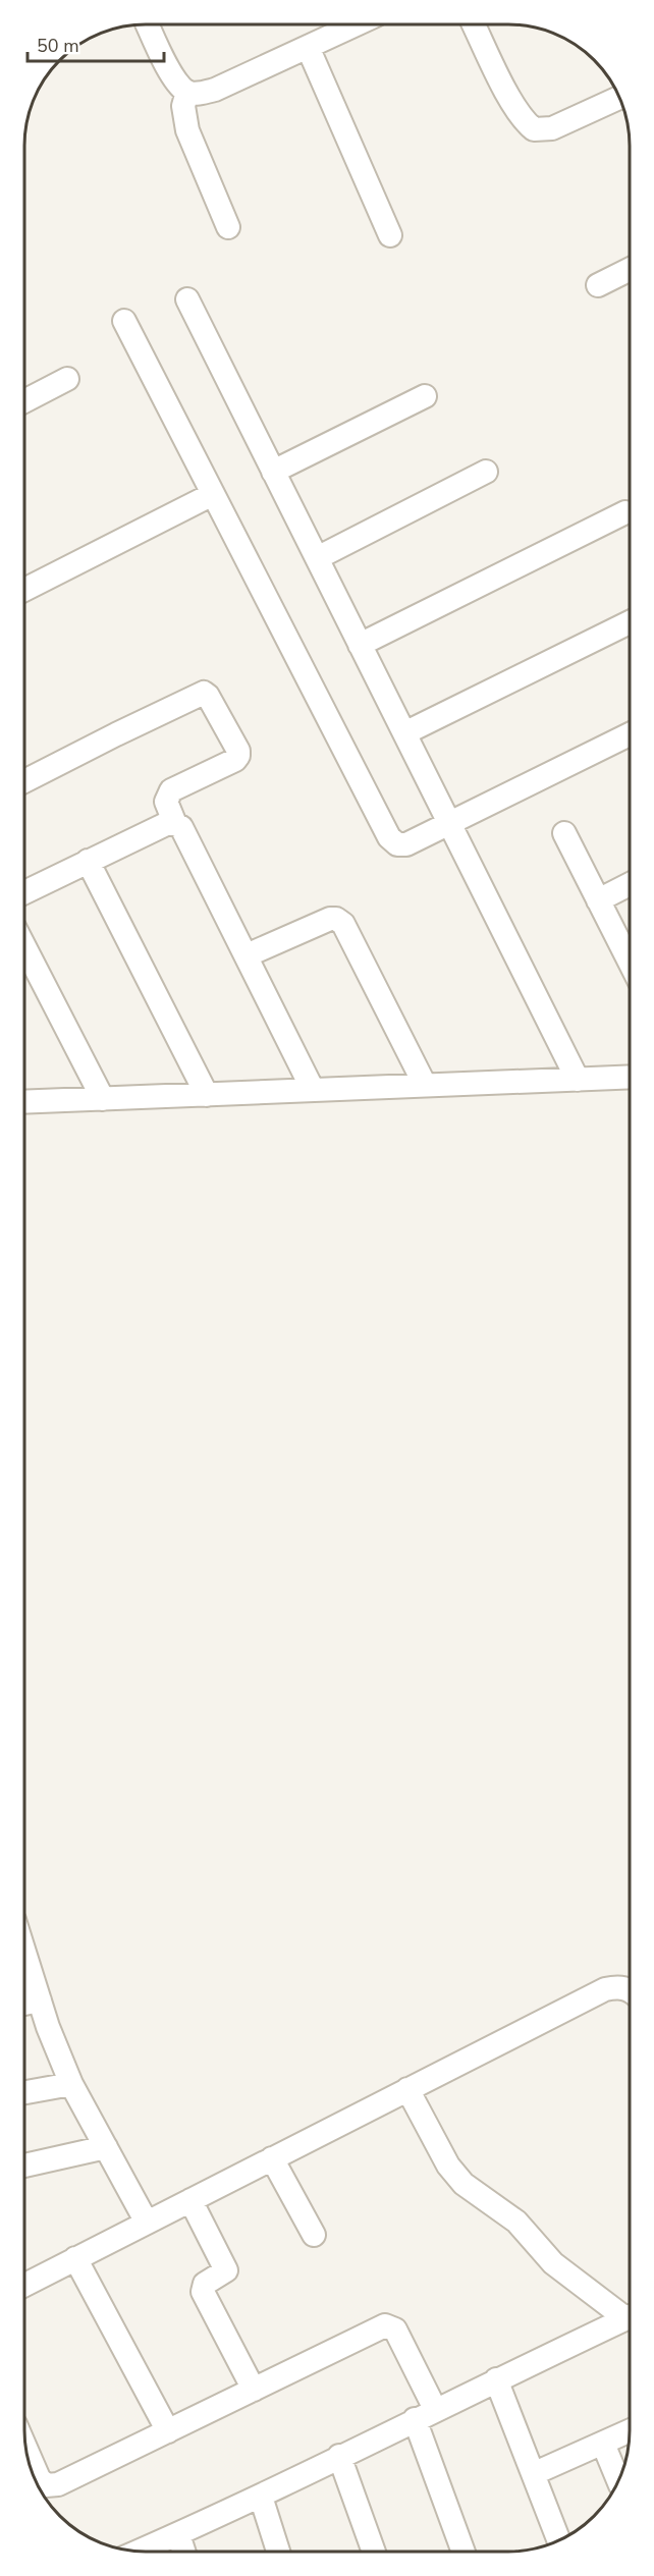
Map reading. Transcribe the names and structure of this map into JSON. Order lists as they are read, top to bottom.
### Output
{
  "scale_bar": "50 m"
}
